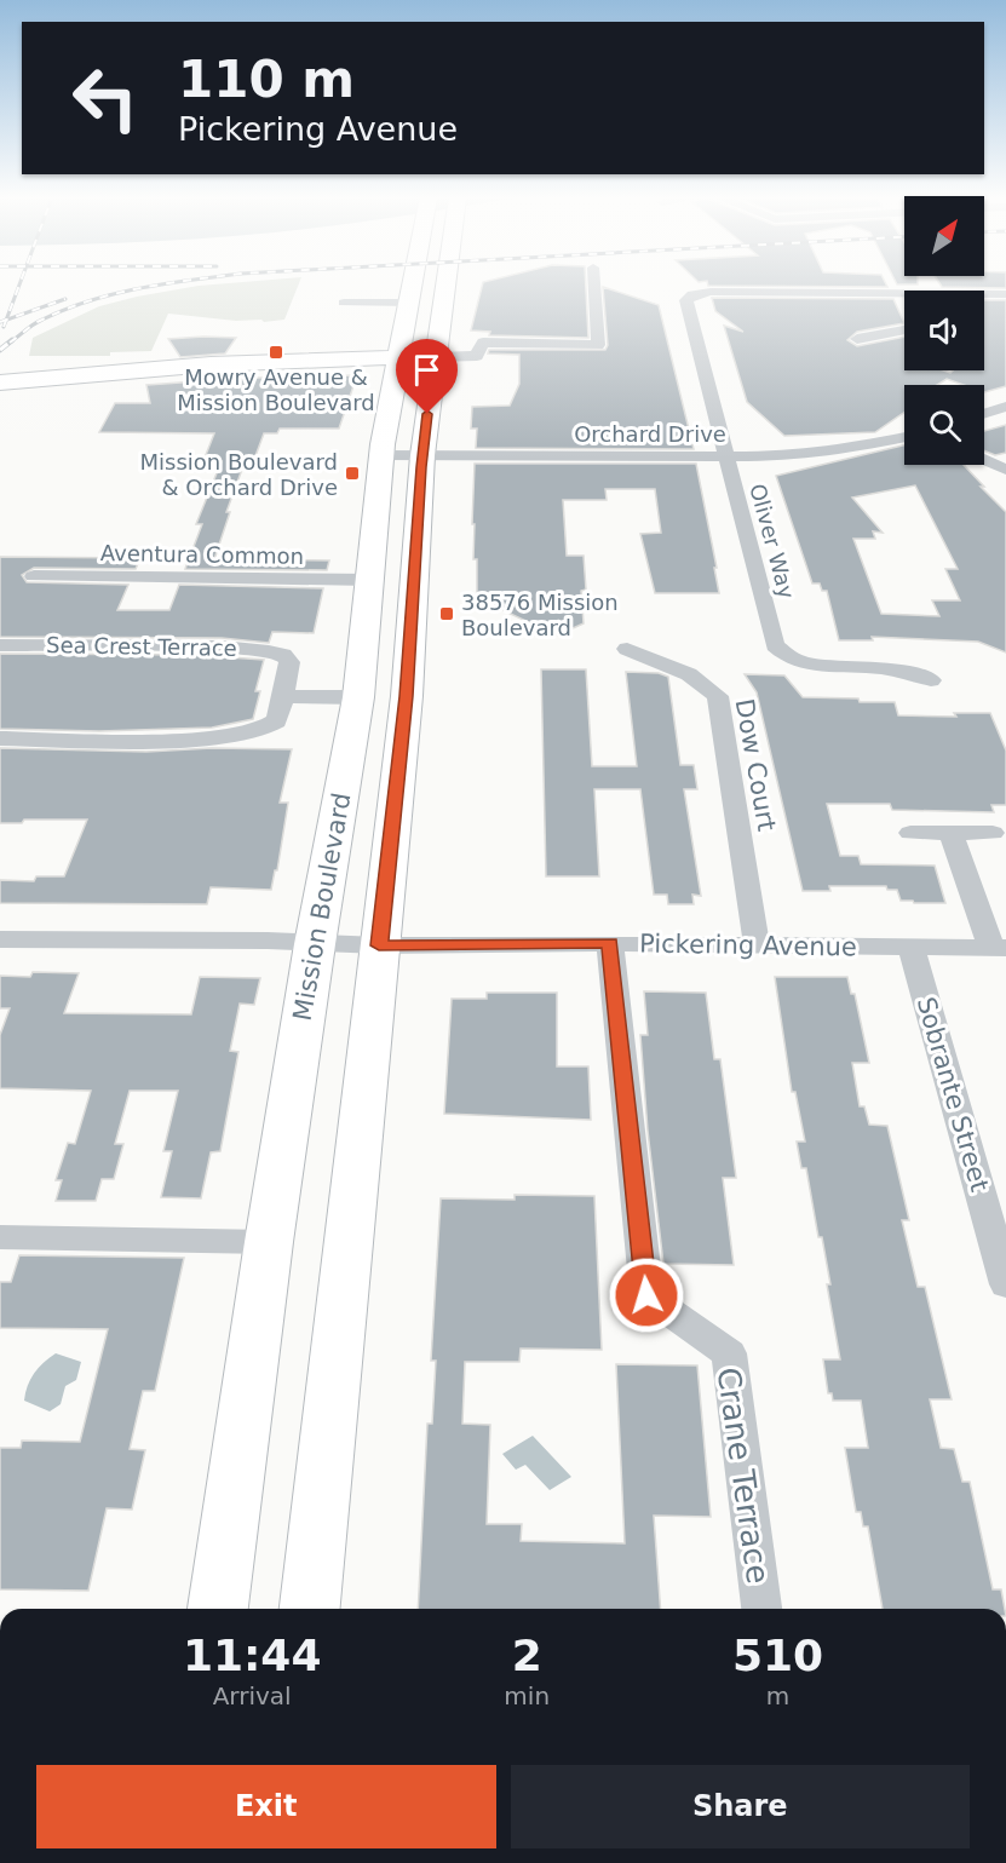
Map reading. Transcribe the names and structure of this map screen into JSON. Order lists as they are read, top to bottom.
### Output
{
  "streets": {
    "main road": ["Mission Boulevard"],
    "street": [
      "Orchard Drive",
      "Oliver Way",
      "Aventura Common",
      "Sea Crest Terrace",
      "Dow Court",
      "Pickering Avenue",
      "Sobrante Street",
      "Crane Terrace"
    ]
  },
  "crossings": [
    ["Orchard Drive", "Oliver Way"],
    ["Orchard Drive", "Mission Boulevard"],
    ["Aventura Common", "Mission Boulevard"],
    ["Dow Court", "Pickering Avenue"],
    ["Mission Boulevard", "Pickering Avenue"],
    ["Pickering Avenue", "Sobrante Street"],
    ["Pickering Avenue", "Crane Terrace"]
  ],
  "places": {
    "transit": ["Mowry Avenue & Mission Boulevard", "Mission Boulevard & Orchard Drive", "38576 Mission Boulevard"]
  },
  "north": "top right",
  "page": {
    "turn": ["110 m", "Pickering Avenue"],
    "eta": [
      "11:44",
      "Arrival",
      "2",
      "min",
      "510",
      "m"
    ],
    "buttons": ["Exit", "Share"]
  }
}
